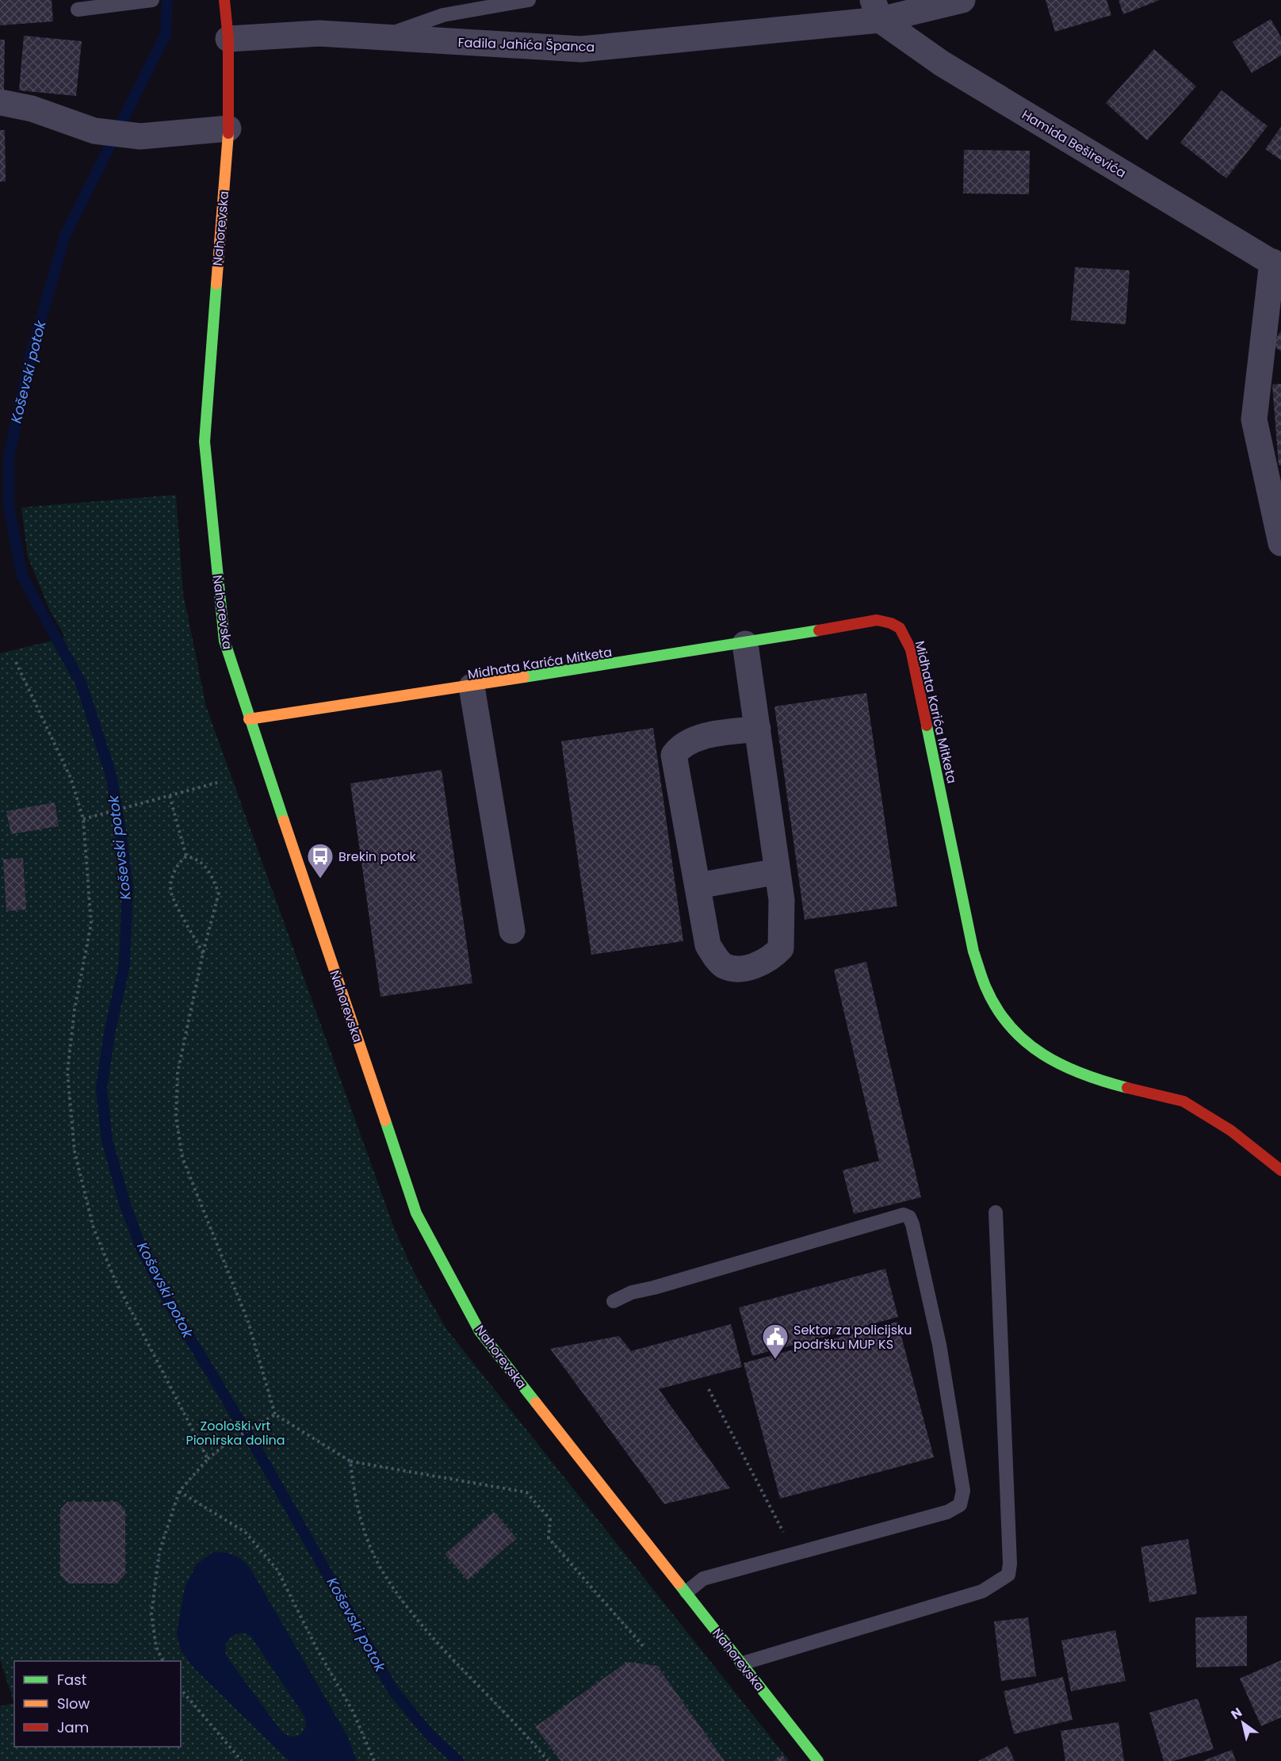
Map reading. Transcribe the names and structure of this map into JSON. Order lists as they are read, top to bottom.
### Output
{
  "streets": {
    "street": [
      "Fadila Jahića Španca",
      "Hamida Beširevića",
      "Nahorevska",
      "Midhata Karića Mitketa"
    ]
  },
  "crossings": [
    ["Fadila Jahića Španca", "Hamida Beširevića"],
    ["Fadila Jahića Španca", "Nahorevska"],
    ["Nahorevska", "Midhata Karića Mitketa"]
  ],
  "water": ["Koševski potok"],
  "parks": ["Zoološki vrt Pionirska dolina"],
  "places": {
    "bus stop": ["Brekin potok"],
    "public building": ["Sektor za policijsku podršku MUP KS"]
  },
  "legend": ["Fast", "Slow", "Jam"],
  "north": "top left"
}
